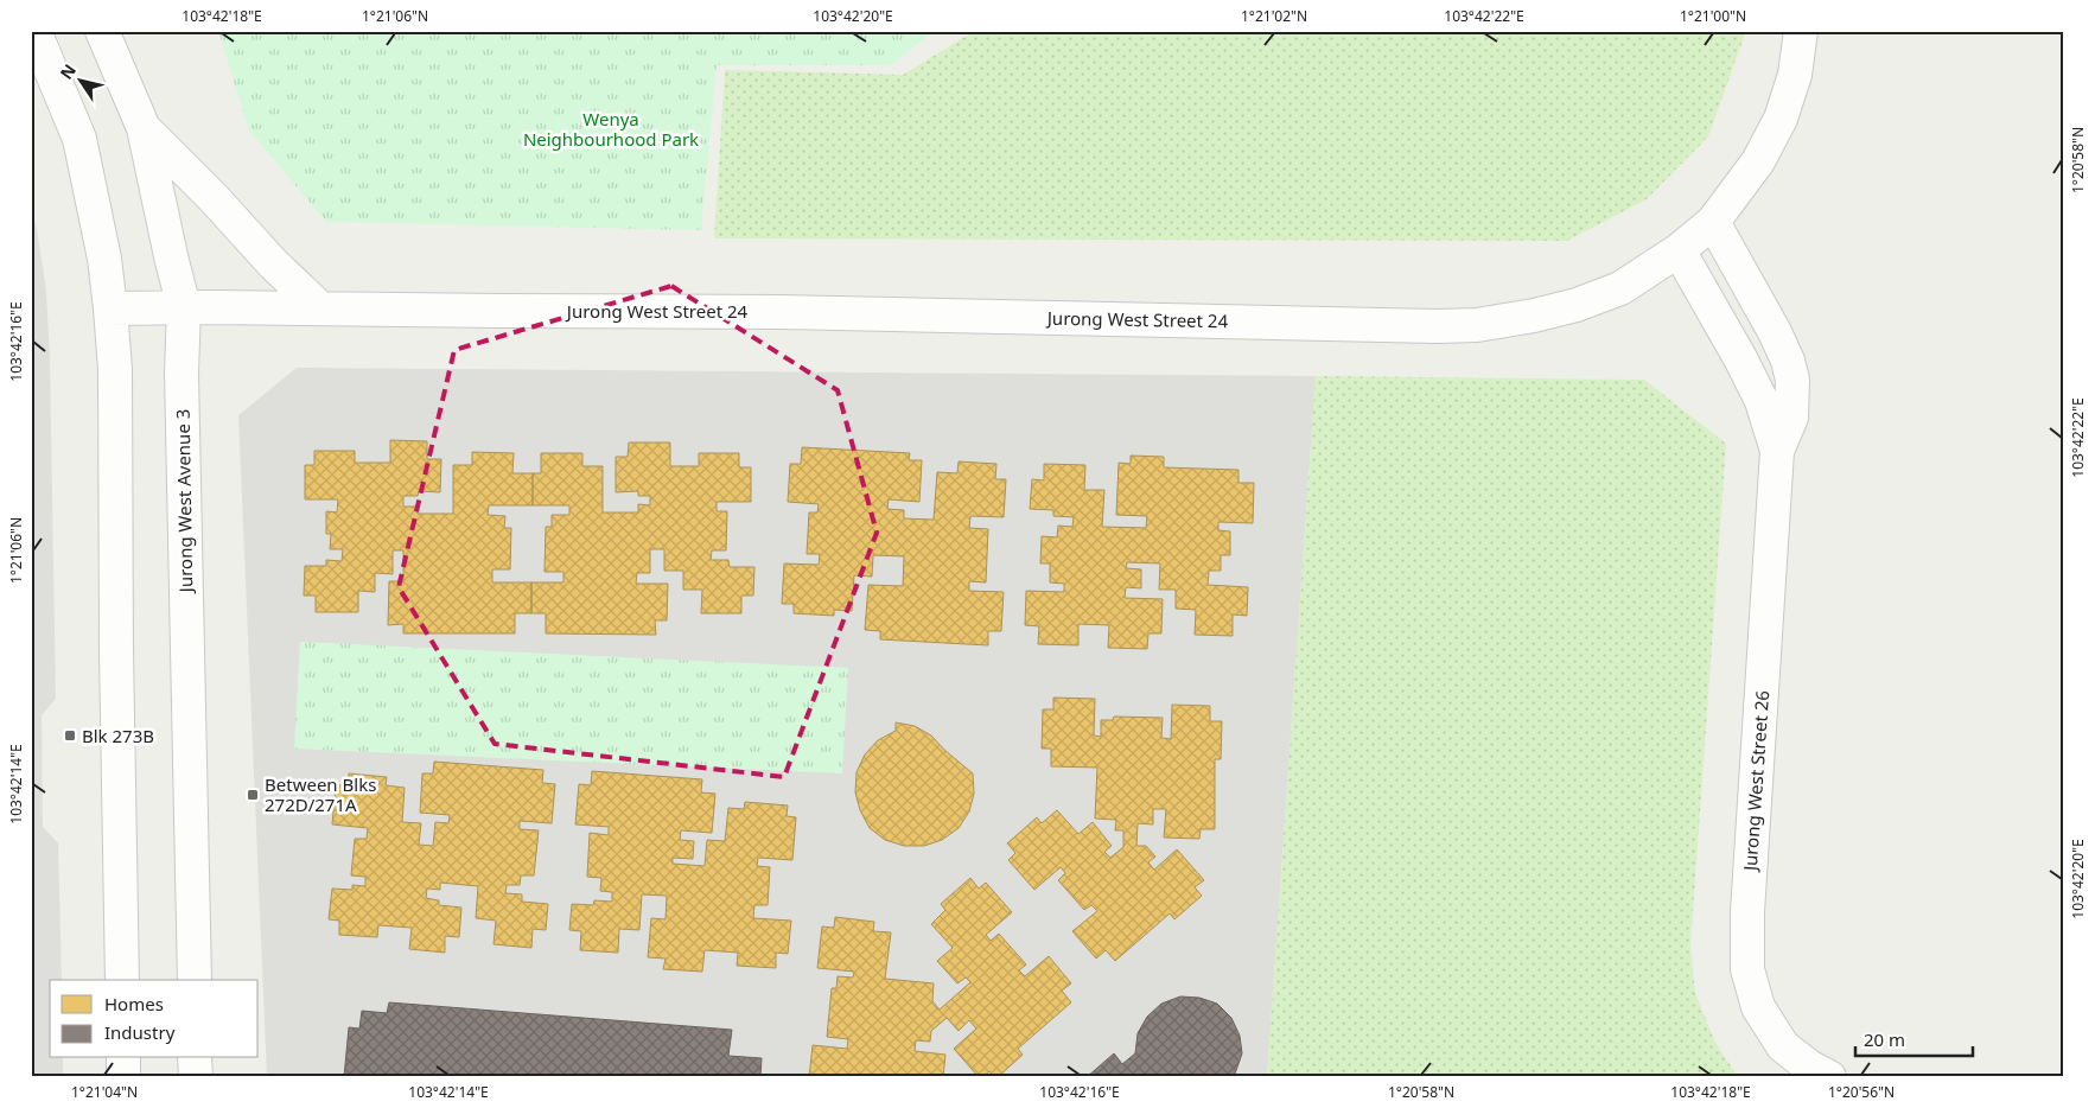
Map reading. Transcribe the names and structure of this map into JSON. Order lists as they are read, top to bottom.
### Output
{
  "streets": {
    "street": ["Jurong West Street 24", "Jurong West Avenue 3", "Jurong West Street 26"]
  },
  "crossings": [
    ["Jurong West Street 24", "Jurong West Avenue 3"],
    ["Jurong West Street 24", "Jurong West Street 26"]
  ],
  "parks": ["Wenya Neighbourhood Park"],
  "places": {
    "transit": ["Blk 273B", "Between Blks 272D/271A"]
  },
  "legend": ["Homes", "Industry"],
  "scale_bar": "20 m",
  "north": "top left",
  "coordinates": [
    "103°42'18\"E",
    "1°21'06\"N",
    "103°42'20\"E",
    "1°21'02\"N",
    "103°42'22\"E",
    "1°21'00\"N",
    "1°20'58\"N",
    "103°42'16\"E",
    "103°42'14\"E",
    "1°21'04\"N",
    "1°20'56\"N"
  ]
}
